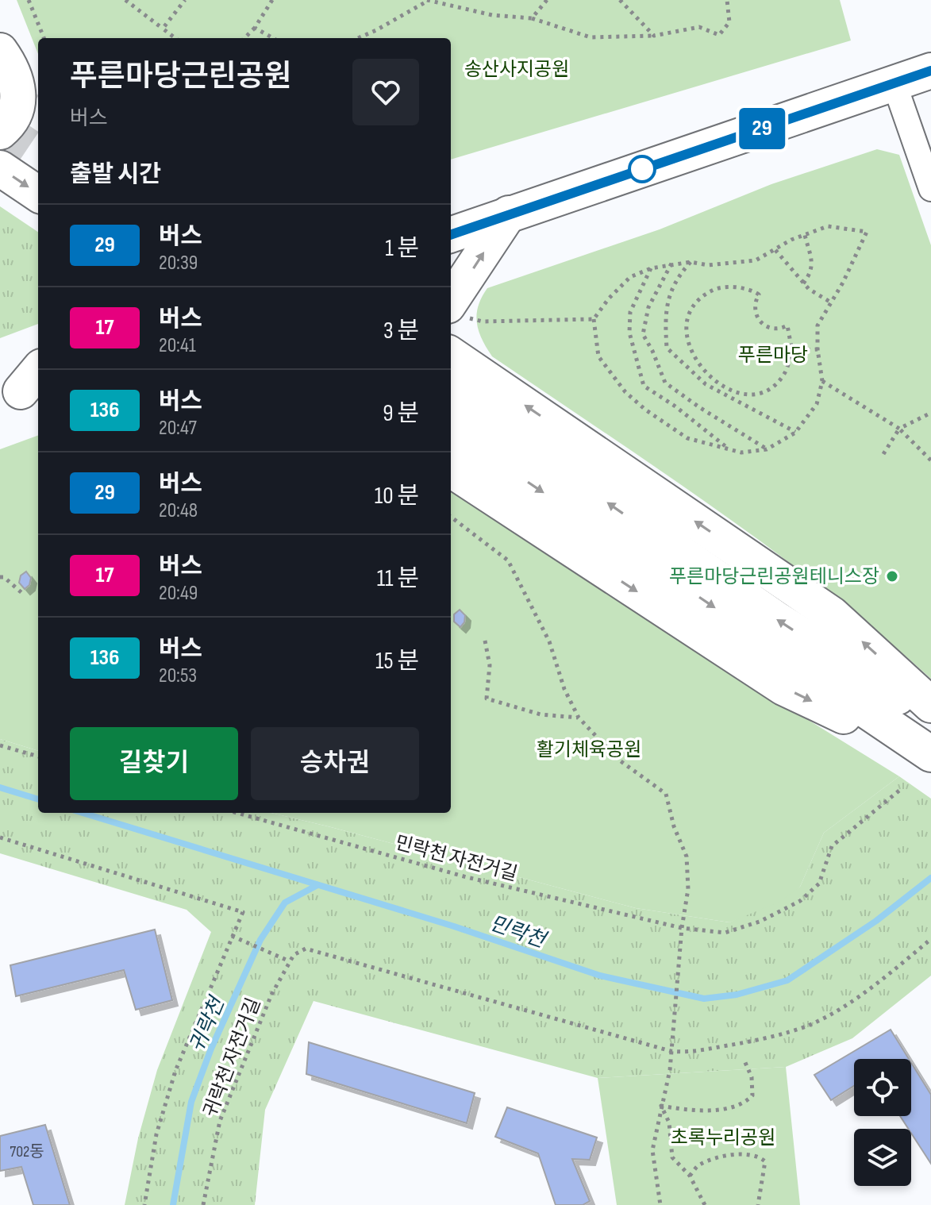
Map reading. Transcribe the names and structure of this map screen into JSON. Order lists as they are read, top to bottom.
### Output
{
  "streets": {
    "path": ["민락천 자전거길", "귀락천 자전거길"]
  },
  "water": ["민락천", "귀락천"],
  "parks": [
    "송산사지공원",
    "푸른마당",
    "활기체육공원",
    "초록누리공원"
  ],
  "places": ["푸른마당근린공원테니스장"],
  "lines": ["bus line 29"],
  "house_numbers": ["702동"],
  "page": {
    "on_map": "29",
    "heading": [
      ["푸른마당근린공원", "버스"],
      "출발 시간"
    ],
    "list": [
      {
        "mark": "29",
        "name": "버스",
        "note": "20:39",
        "value": "1 분"
      },
      {
        "mark": "17",
        "name": "버스",
        "note": "20:41",
        "value": "3 분"
      },
      {
        "mark": "136",
        "name": "버스",
        "note": "20:47",
        "value": "9 분"
      },
      {
        "mark": "29",
        "name": "버스",
        "note": "20:48",
        "value": "10 분"
      },
      {
        "mark": "17",
        "name": "버스",
        "note": "20:49",
        "value": "11 분"
      },
      {
        "mark": "136",
        "name": "버스",
        "note": "20:53",
        "value": "15 분"
      }
    ],
    "buttons": ["길찾기", "승차권"]
  }
}
